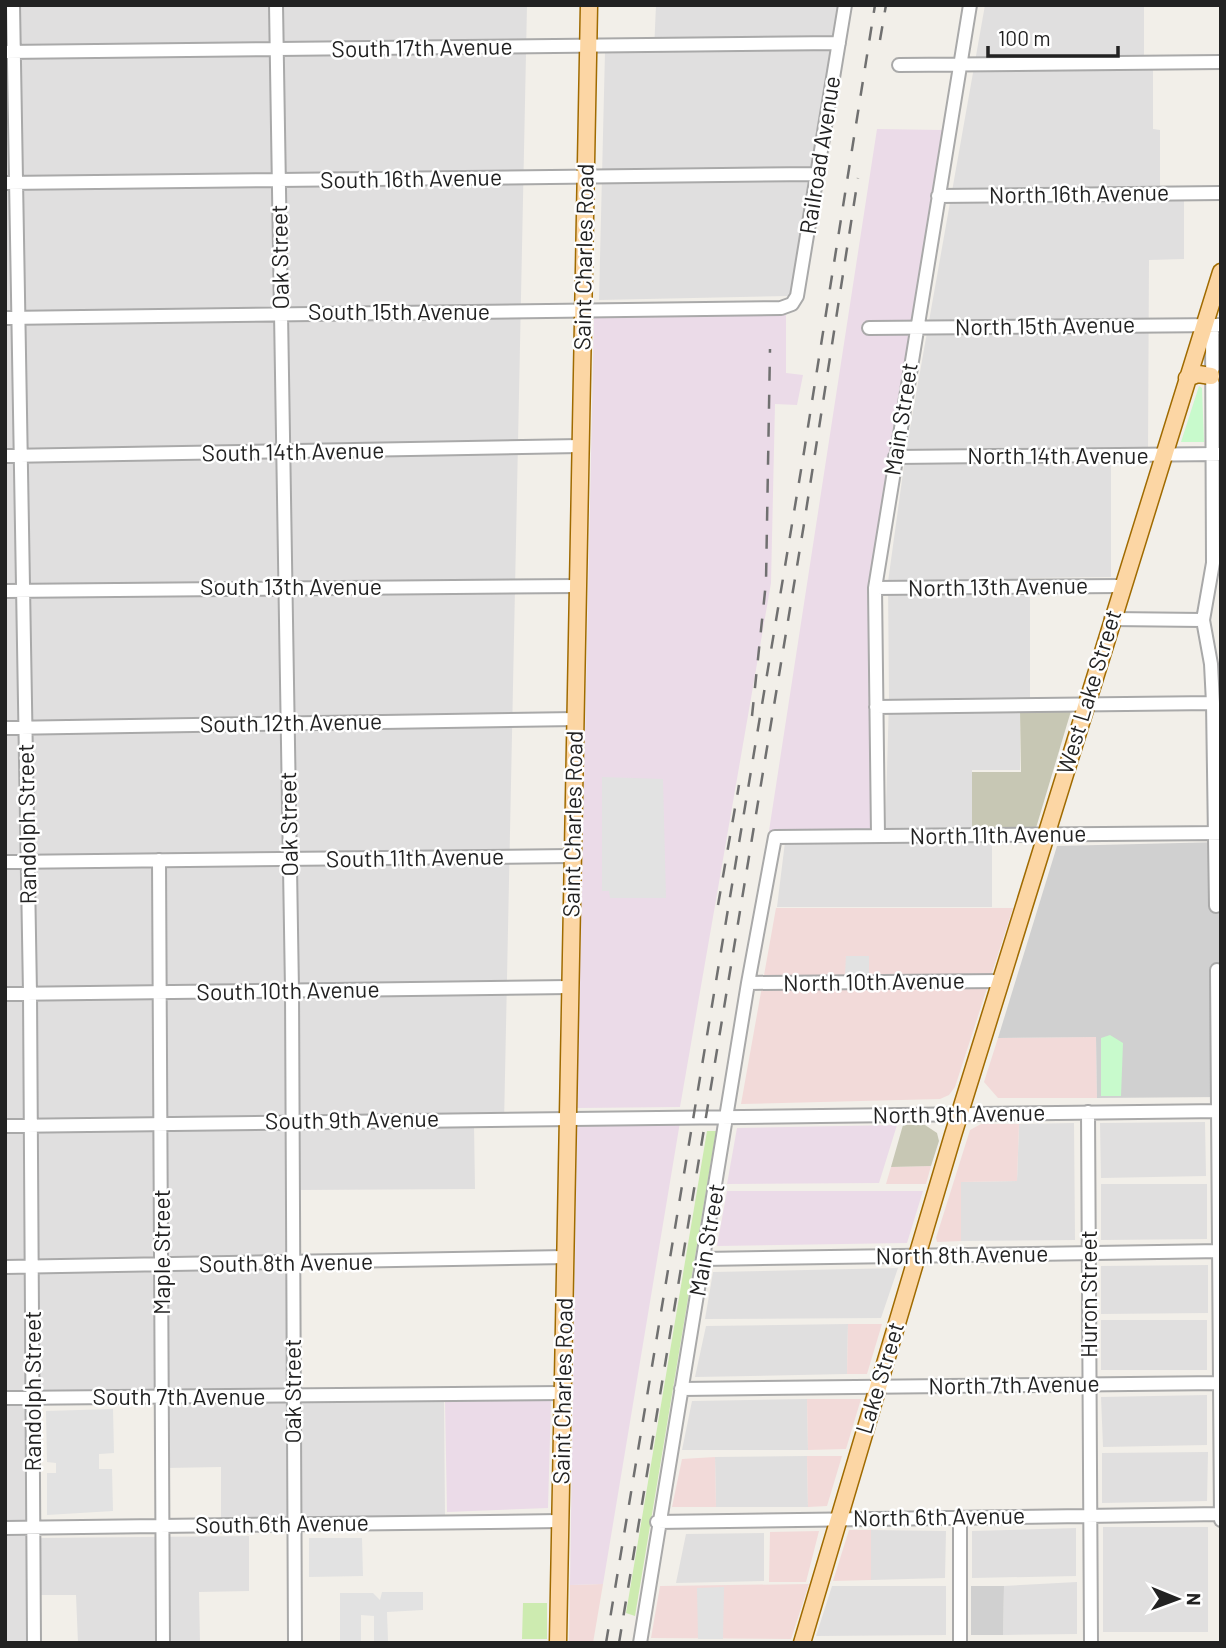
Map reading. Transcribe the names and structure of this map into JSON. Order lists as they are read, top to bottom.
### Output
{
  "streets": {
    "main road": ["Saint Charles Road", "West Lake Street", "Lake Street"],
    "street": [
      "South 17th Avenue",
      "Railroad Avenue",
      "South 16th Avenue",
      "North 16th Avenue",
      "Oak Street",
      "South 15th Avenue",
      "North 15th Avenue",
      "Main Street",
      "South 14th Avenue",
      "North 14th Avenue",
      "South 13th Avenue",
      "North 13th Avenue",
      "South 12th Avenue",
      "Randolph Street",
      "North 11th Avenue",
      "South 11th Avenue",
      "North 10th Avenue",
      "South 10th Avenue",
      "North 9th Avenue",
      "South 9th Avenue",
      "Maple Street",
      "North 8th Avenue",
      "South 8th Avenue",
      "Huron Street",
      "North 7th Avenue",
      "South 7th Avenue",
      "North 6th Avenue",
      "South 6th Avenue"
    ]
  },
  "crossings": [
    ["South 17th Avenue", "Railroad Avenue"],
    ["South 17th Avenue", "Oak Street"],
    ["South 17th Avenue", "Saint Charles Road"],
    ["South 17th Avenue", "Randolph Street"],
    ["Railroad Avenue", "South 16th Avenue"],
    ["Railroad Avenue", "South 15th Avenue"],
    ["South 16th Avenue", "Oak Street"],
    ["South 16th Avenue", "Saint Charles Road"],
    ["South 16th Avenue", "Randolph Street"],
    ["North 16th Avenue", "Main Street"],
    ["Oak Street", "South 15th Avenue"],
    ["Oak Street", "South 14th Avenue"],
    ["Oak Street", "South 13th Avenue"],
    ["Oak Street", "South 12th Avenue"],
    ["Oak Street", "South 11th Avenue"],
    ["Oak Street", "South 10th Avenue"],
    ["Oak Street", "South 9th Avenue"],
    ["Oak Street", "South 8th Avenue"],
    ["Oak Street", "South 7th Avenue"],
    ["Oak Street", "South 6th Avenue"],
    ["Saint Charles Road", "South 15th Avenue"],
    ["Saint Charles Road", "South 14th Avenue"],
    ["Saint Charles Road", "South 13th Avenue"],
    ["Saint Charles Road", "South 12th Avenue"],
    ["Saint Charles Road", "South 11th Avenue"],
    ["Saint Charles Road", "South 10th Avenue"],
    ["Saint Charles Road", "South 9th Avenue"],
    ["Saint Charles Road", "South 8th Avenue"],
    ["Saint Charles Road", "South 7th Avenue"],
    ["Saint Charles Road", "South 6th Avenue"],
    ["South 15th Avenue", "Randolph Street"],
    ["North 15th Avenue", "Main Street"],
    ["North 15th Avenue", "West Lake Street"],
    ["Main Street", "North 14th Avenue"],
    ["Main Street", "North 13th Avenue"],
    ["Main Street", "North 11th Avenue"],
    ["Main Street", "North 10th Avenue"],
    ["Main Street", "North 9th Avenue"],
    ["Main Street", "North 8th Avenue"],
    ["Main Street", "North 7th Avenue"],
    ["Main Street", "North 6th Avenue"],
    ["South 14th Avenue", "Randolph Street"],
    ["North 14th Avenue", "West Lake Street"],
    ["South 13th Avenue", "Randolph Street"],
    ["North 13th Avenue", "West Lake Street"],
    ["West Lake Street", "North 11th Avenue"],
    ["West Lake Street", "North 10th Avenue"],
    ["West Lake Street", "North 9th Avenue"],
    ["West Lake Street", "Lake Street"],
    ["South 12th Avenue", "Randolph Street"],
    ["Randolph Street", "South 11th Avenue"],
    ["Randolph Street", "South 10th Avenue"],
    ["Randolph Street", "South 9th Avenue"],
    ["Randolph Street", "South 8th Avenue"],
    ["Randolph Street", "South 7th Avenue"],
    ["Randolph Street", "South 6th Avenue"],
    ["South 11th Avenue", "Maple Street"],
    ["South 10th Avenue", "Maple Street"],
    ["North 9th Avenue", "South 9th Avenue"],
    ["North 9th Avenue", "Huron Street"],
    ["North 9th Avenue", "Lake Street"],
    ["South 9th Avenue", "Maple Street"],
    ["Maple Street", "South 8th Avenue"],
    ["Maple Street", "South 7th Avenue"],
    ["Maple Street", "South 6th Avenue"],
    ["North 8th Avenue", "Huron Street"],
    ["North 8th Avenue", "Lake Street"],
    ["Huron Street", "North 7th Avenue"],
    ["Huron Street", "North 6th Avenue"],
    ["Lake Street", "North 7th Avenue"],
    ["Lake Street", "North 6th Avenue"]
  ],
  "scale_bar": "100 m",
  "north": "right"
}
